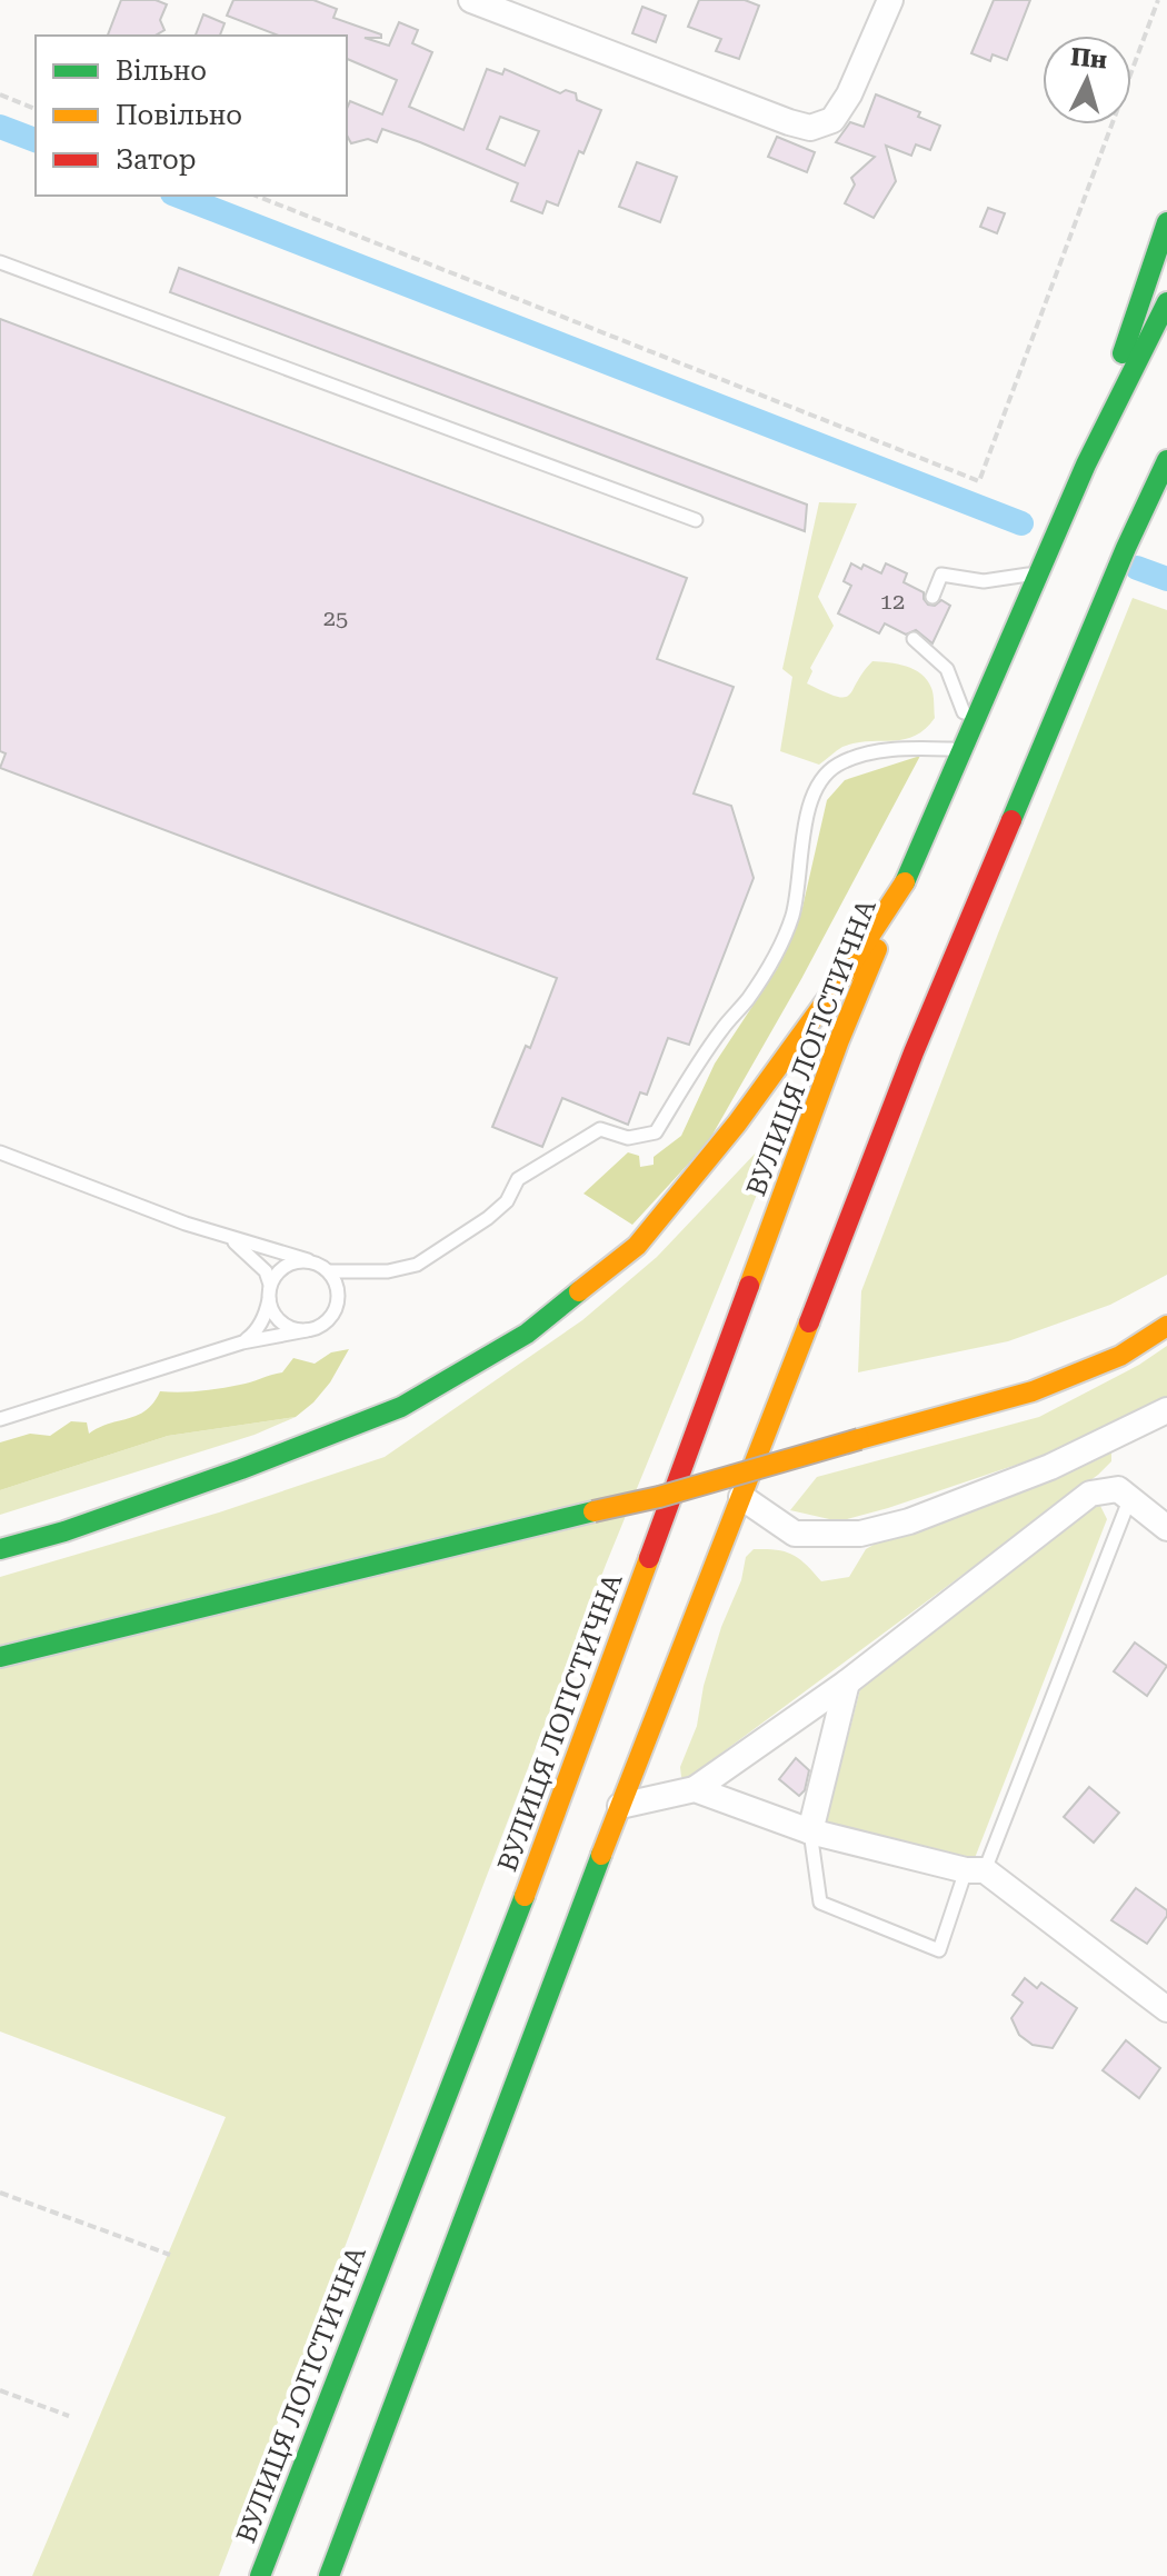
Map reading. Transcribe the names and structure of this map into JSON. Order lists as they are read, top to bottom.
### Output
{
  "streets": {
    "main road": ["ВУЛИЦЯ ЛОГІСТИЧНА"]
  },
  "house_numbers": ["12", "25"],
  "legend": ["Вільно", "Повільно", "Затор"],
  "north": "top"
}
